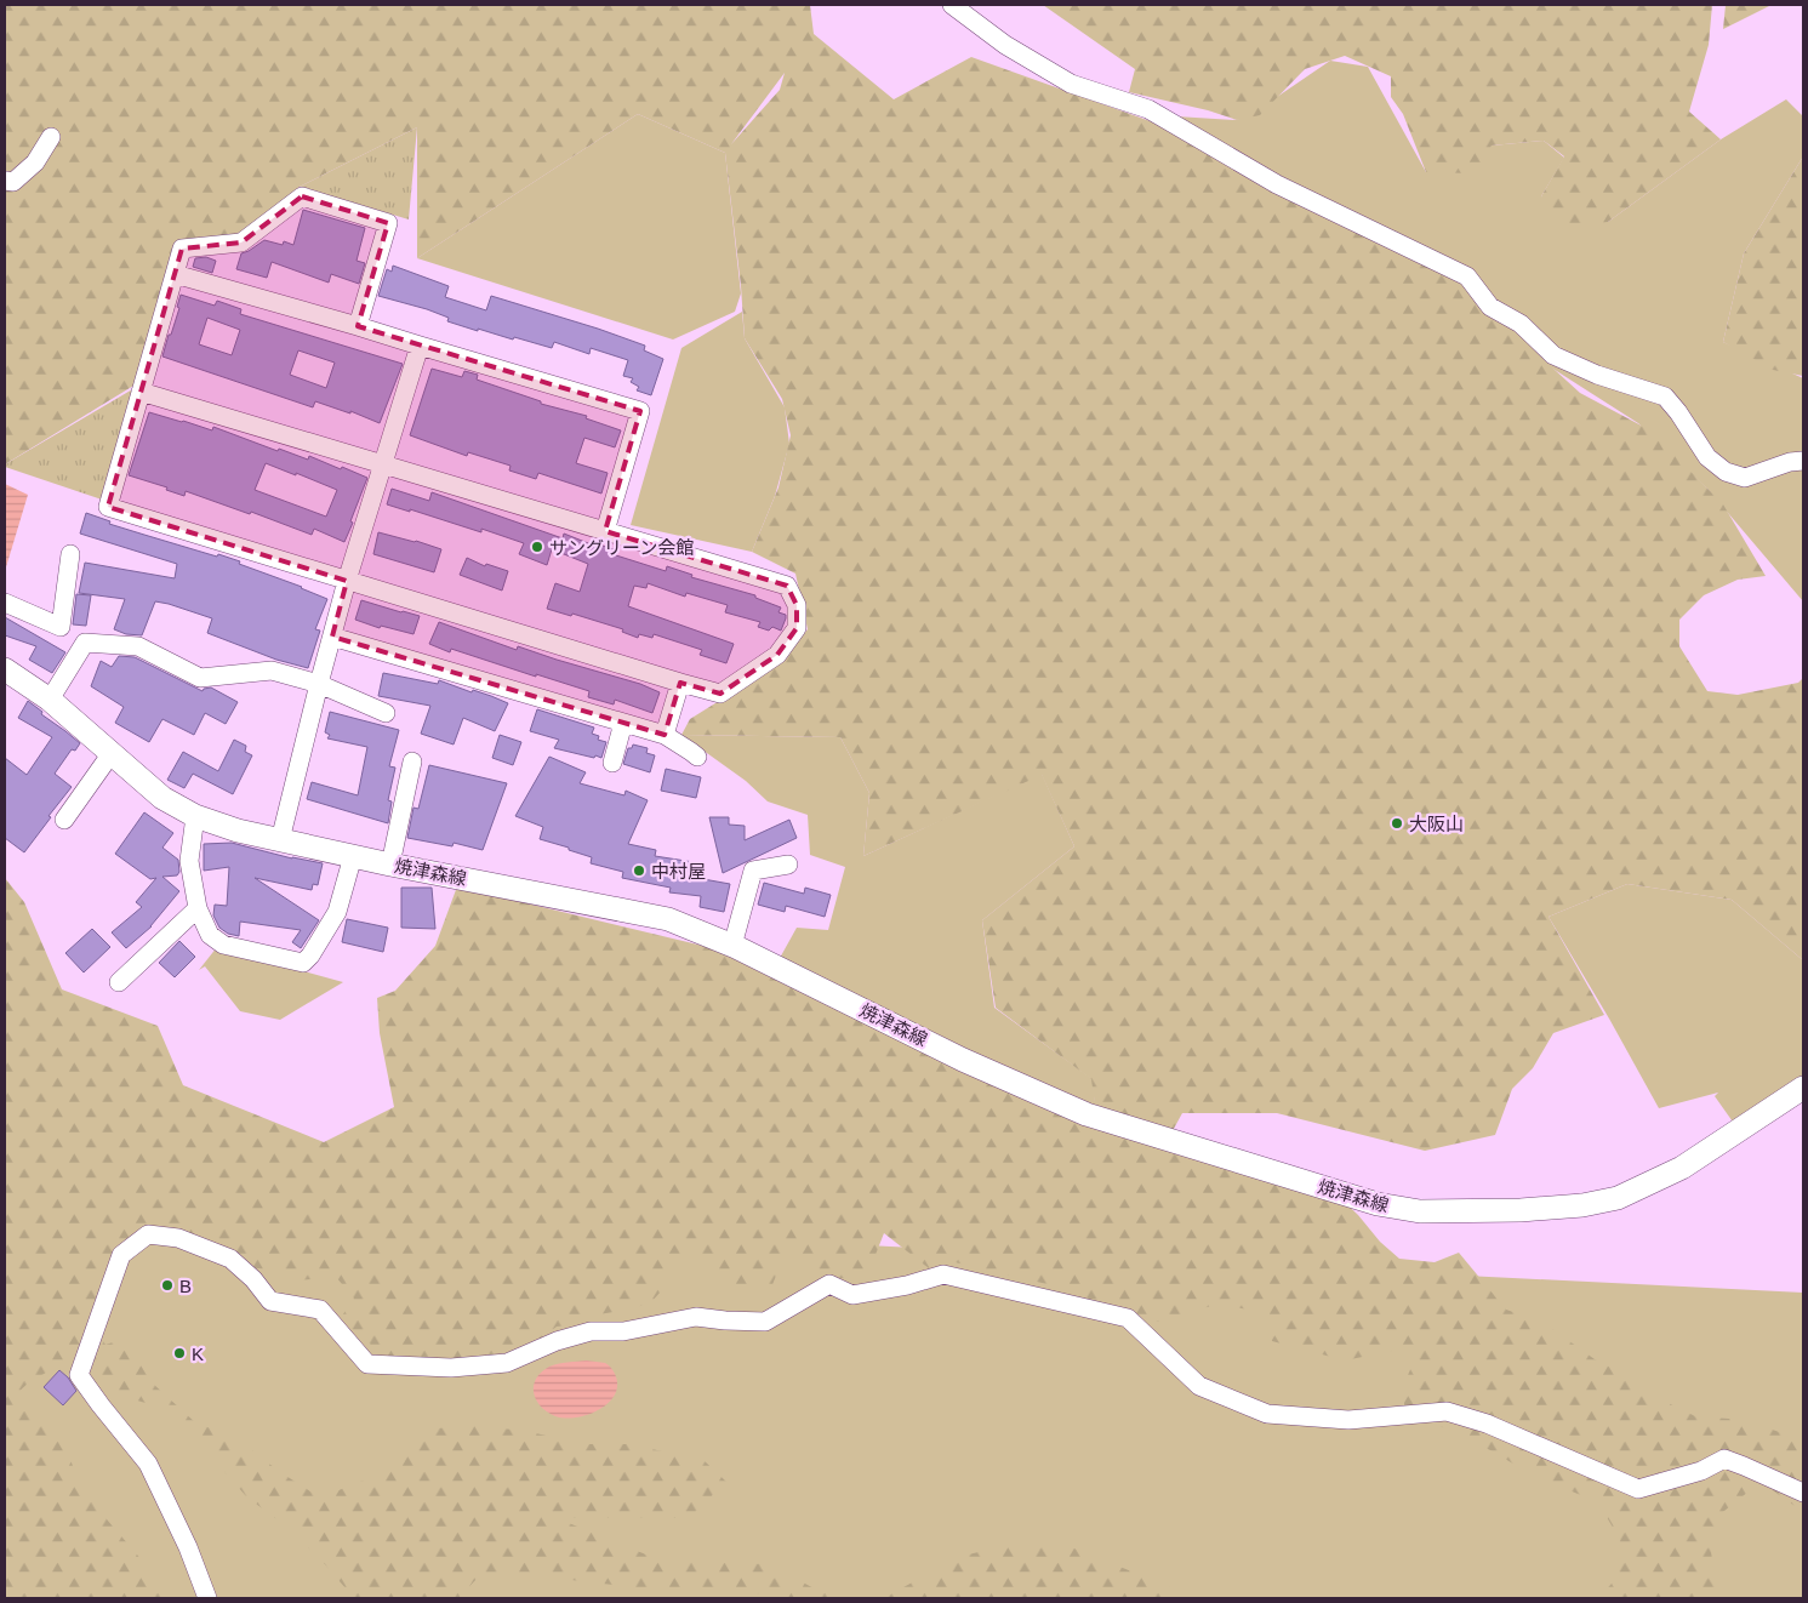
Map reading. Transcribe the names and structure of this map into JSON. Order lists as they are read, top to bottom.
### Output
{
  "streets": {
    "main road": ["焼津森線"]
  },
  "places": [
    "サングリーン会館",
    "大阪山",
    "中村屋",
    "B",
    "K"
  ]
}
